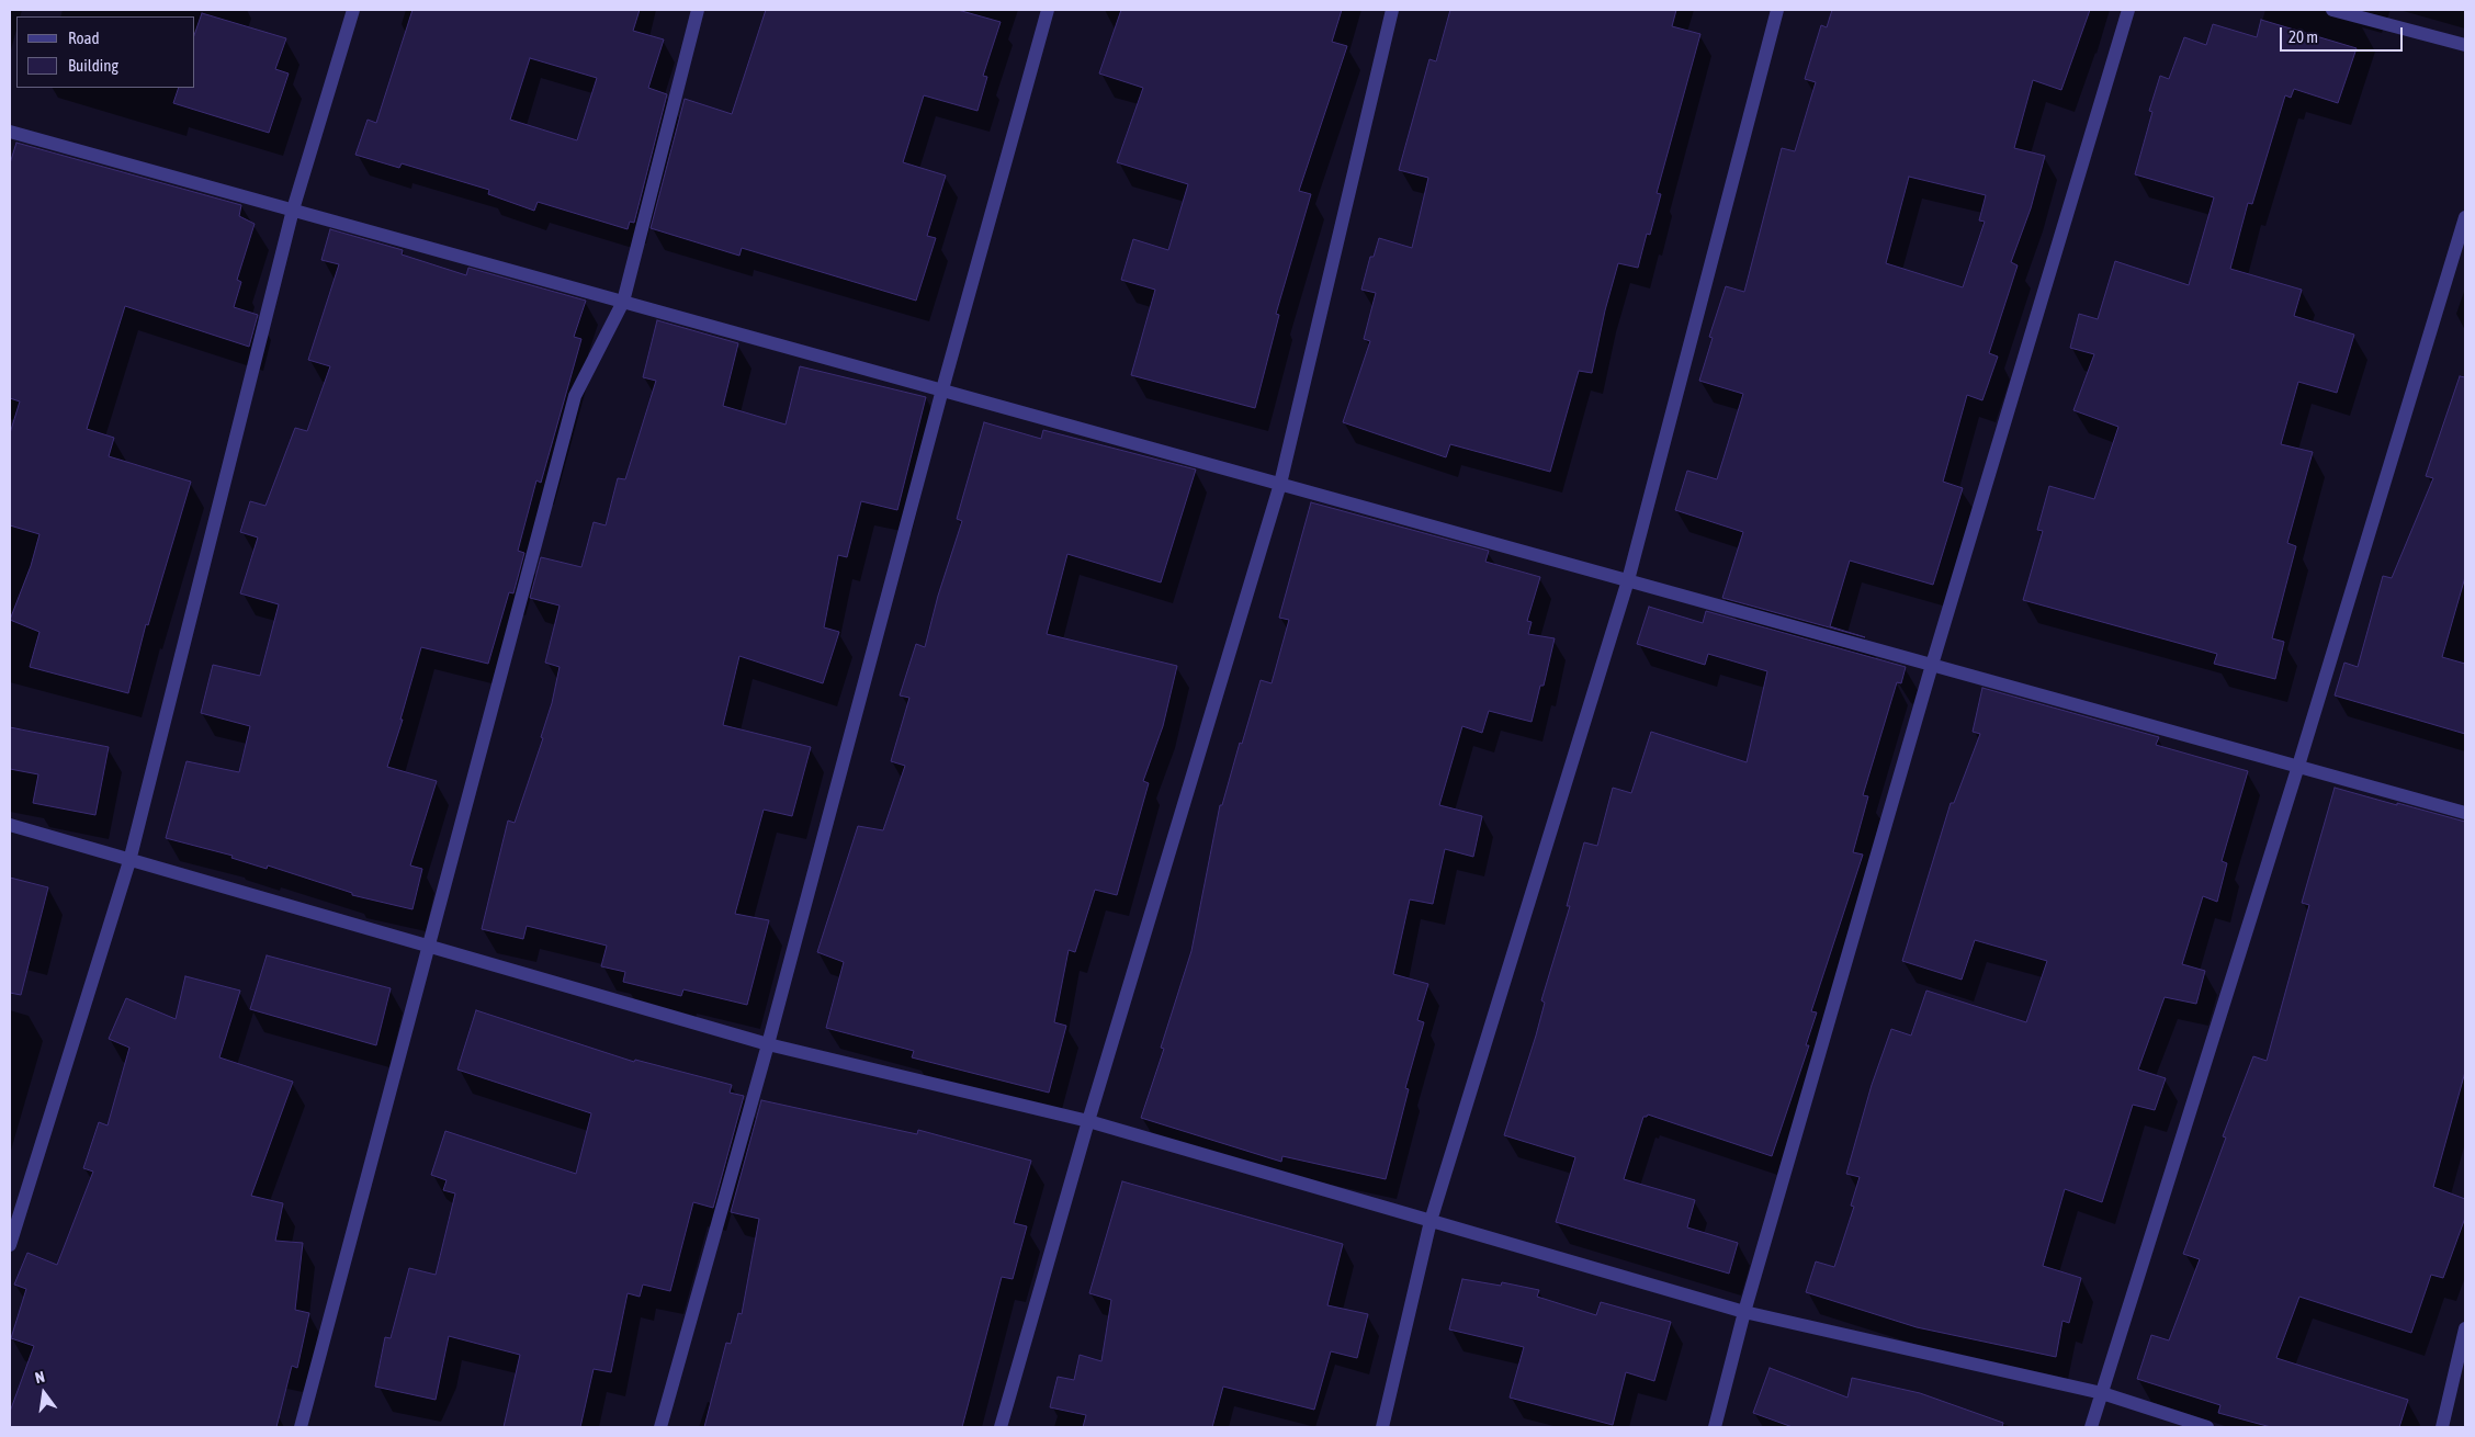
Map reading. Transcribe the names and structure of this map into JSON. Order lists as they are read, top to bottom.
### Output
{
  "legend": ["Road", "Building"],
  "scale_bar": "20 m",
  "north": "top"
}
